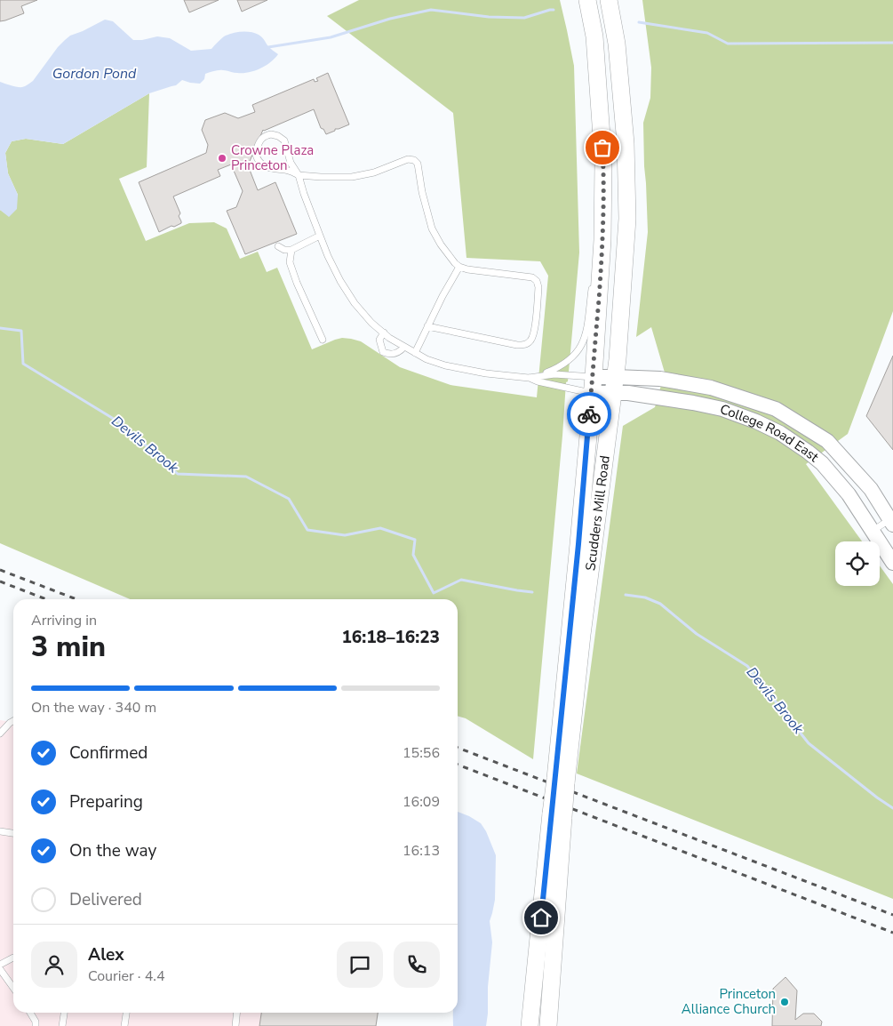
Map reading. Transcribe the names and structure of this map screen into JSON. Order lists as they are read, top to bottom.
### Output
{
  "streets": {
    "main road": ["Scudders Mill Road"],
    "street": ["College Road East"]
  },
  "crossings": [
    ["College Road East", "Scudders Mill Road"]
  ],
  "water": ["Gordon Pond", "Devils Brook"],
  "places": ["Crowne Plaza Princeton", "Princeton Alliance Church"],
  "page": {
    "heading": ["3 min", "Arriving in", "16:18–16:23"],
    "panel": ["Alex", "Courier · 4.4"],
    "bar": "On the way · 340 m",
    "list": [
      ["Confirmed", "15:56"],
      ["Preparing", "16:09"],
      ["On the way", "16:13"],
      "Delivered"
    ]
  }
}
